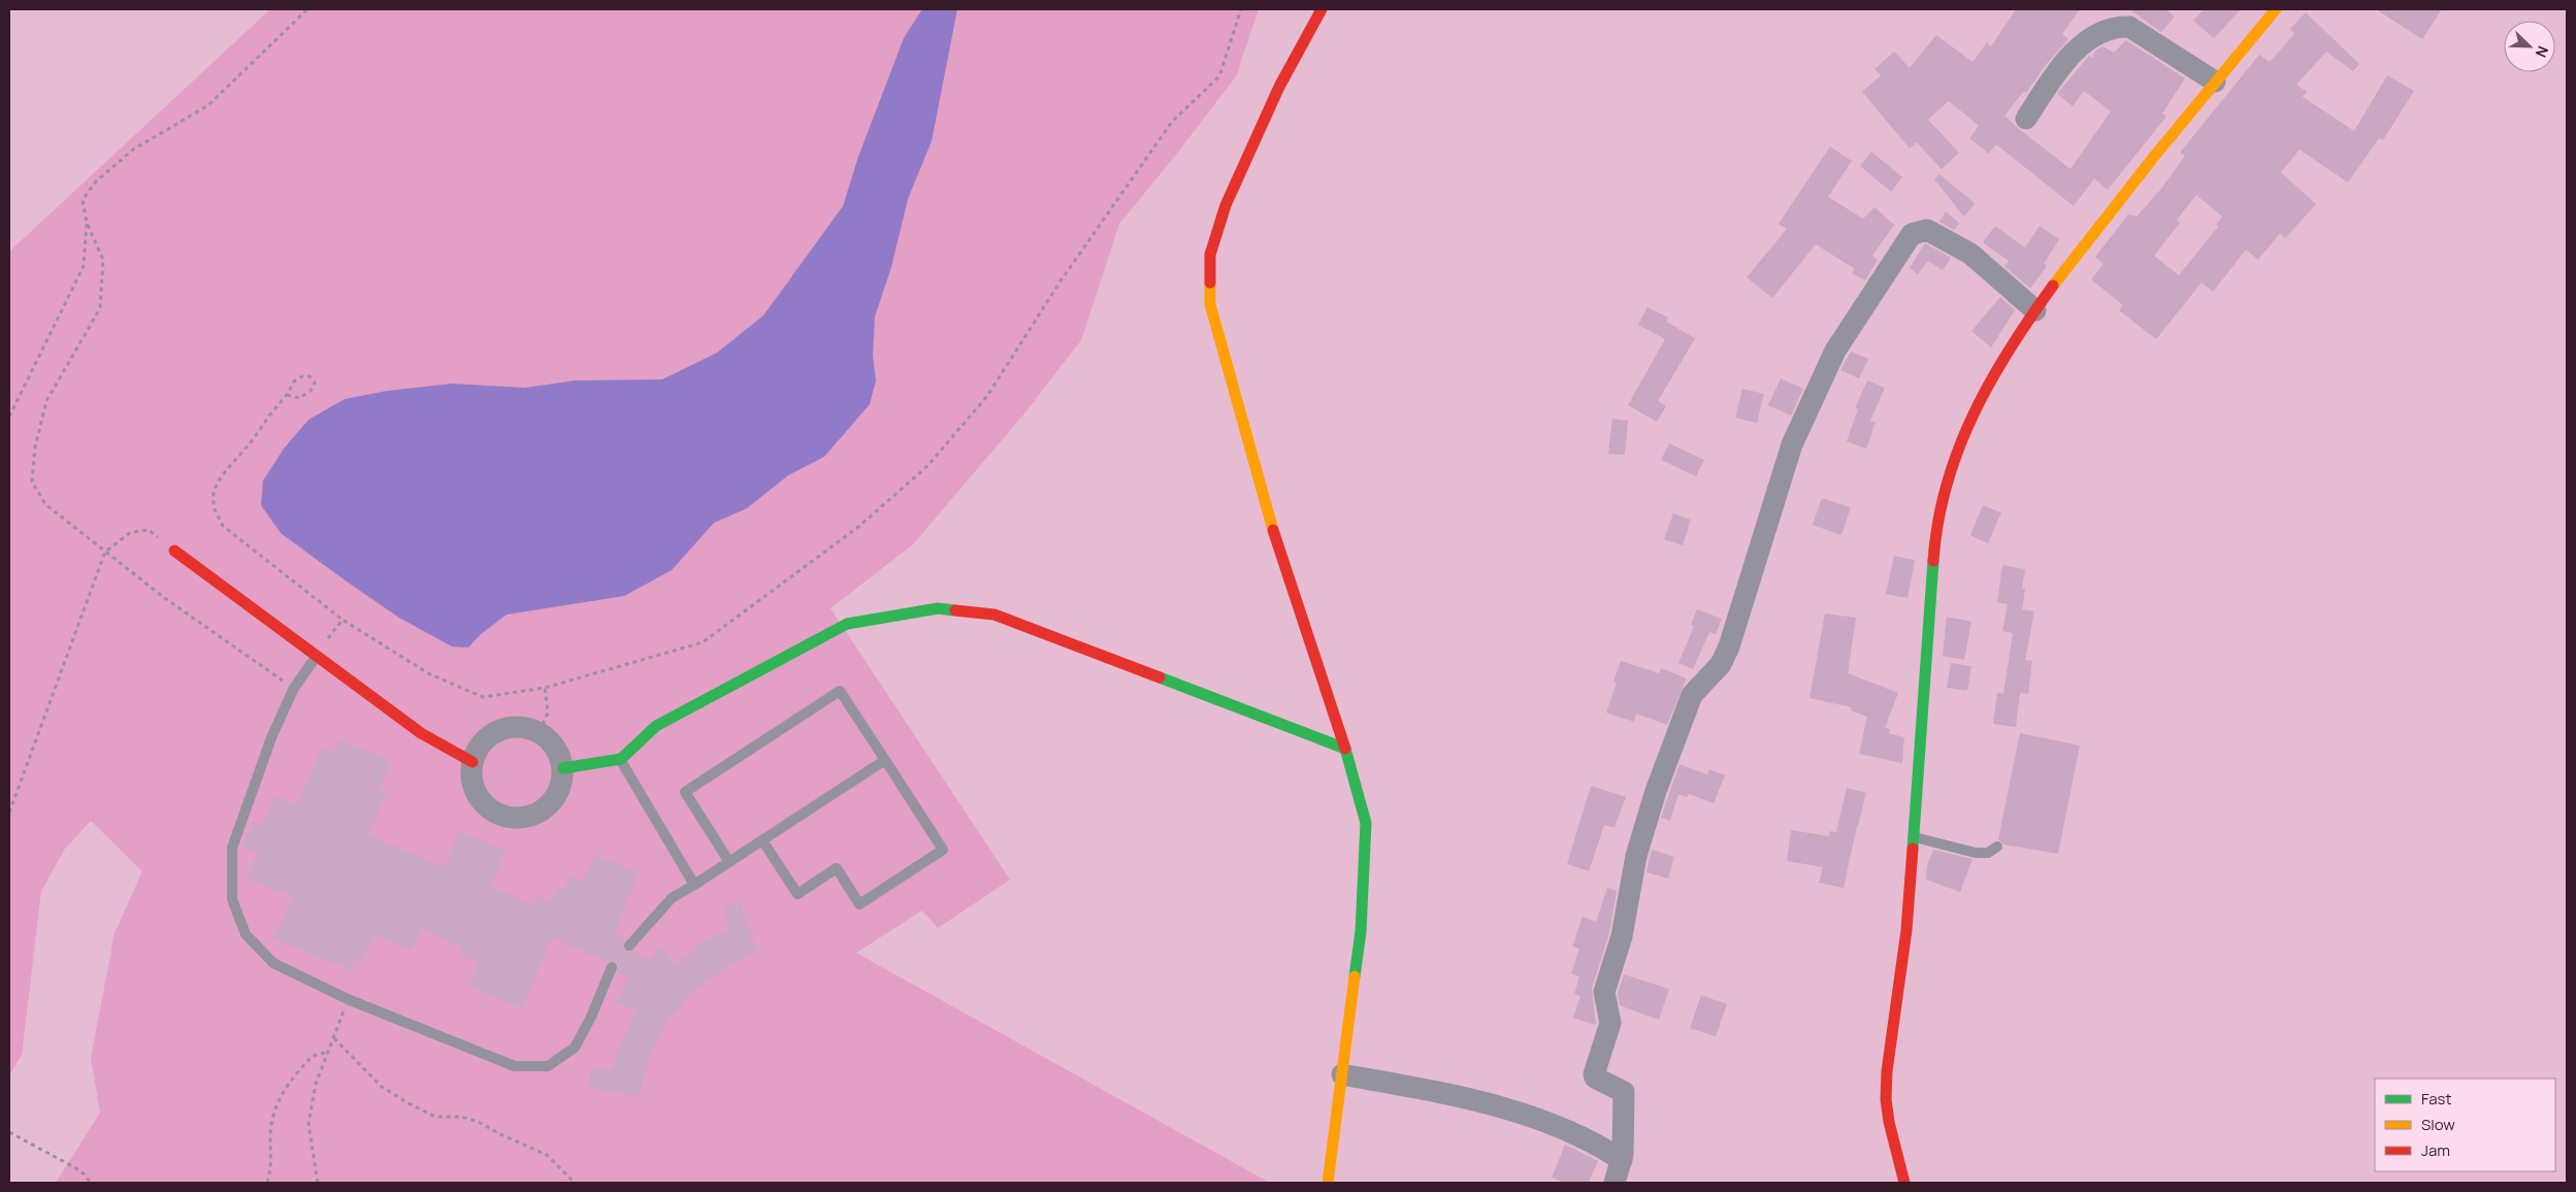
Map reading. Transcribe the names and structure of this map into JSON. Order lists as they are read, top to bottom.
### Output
{
  "legend": ["Fast", "Slow", "Jam"],
  "north": "bottom right"
}
